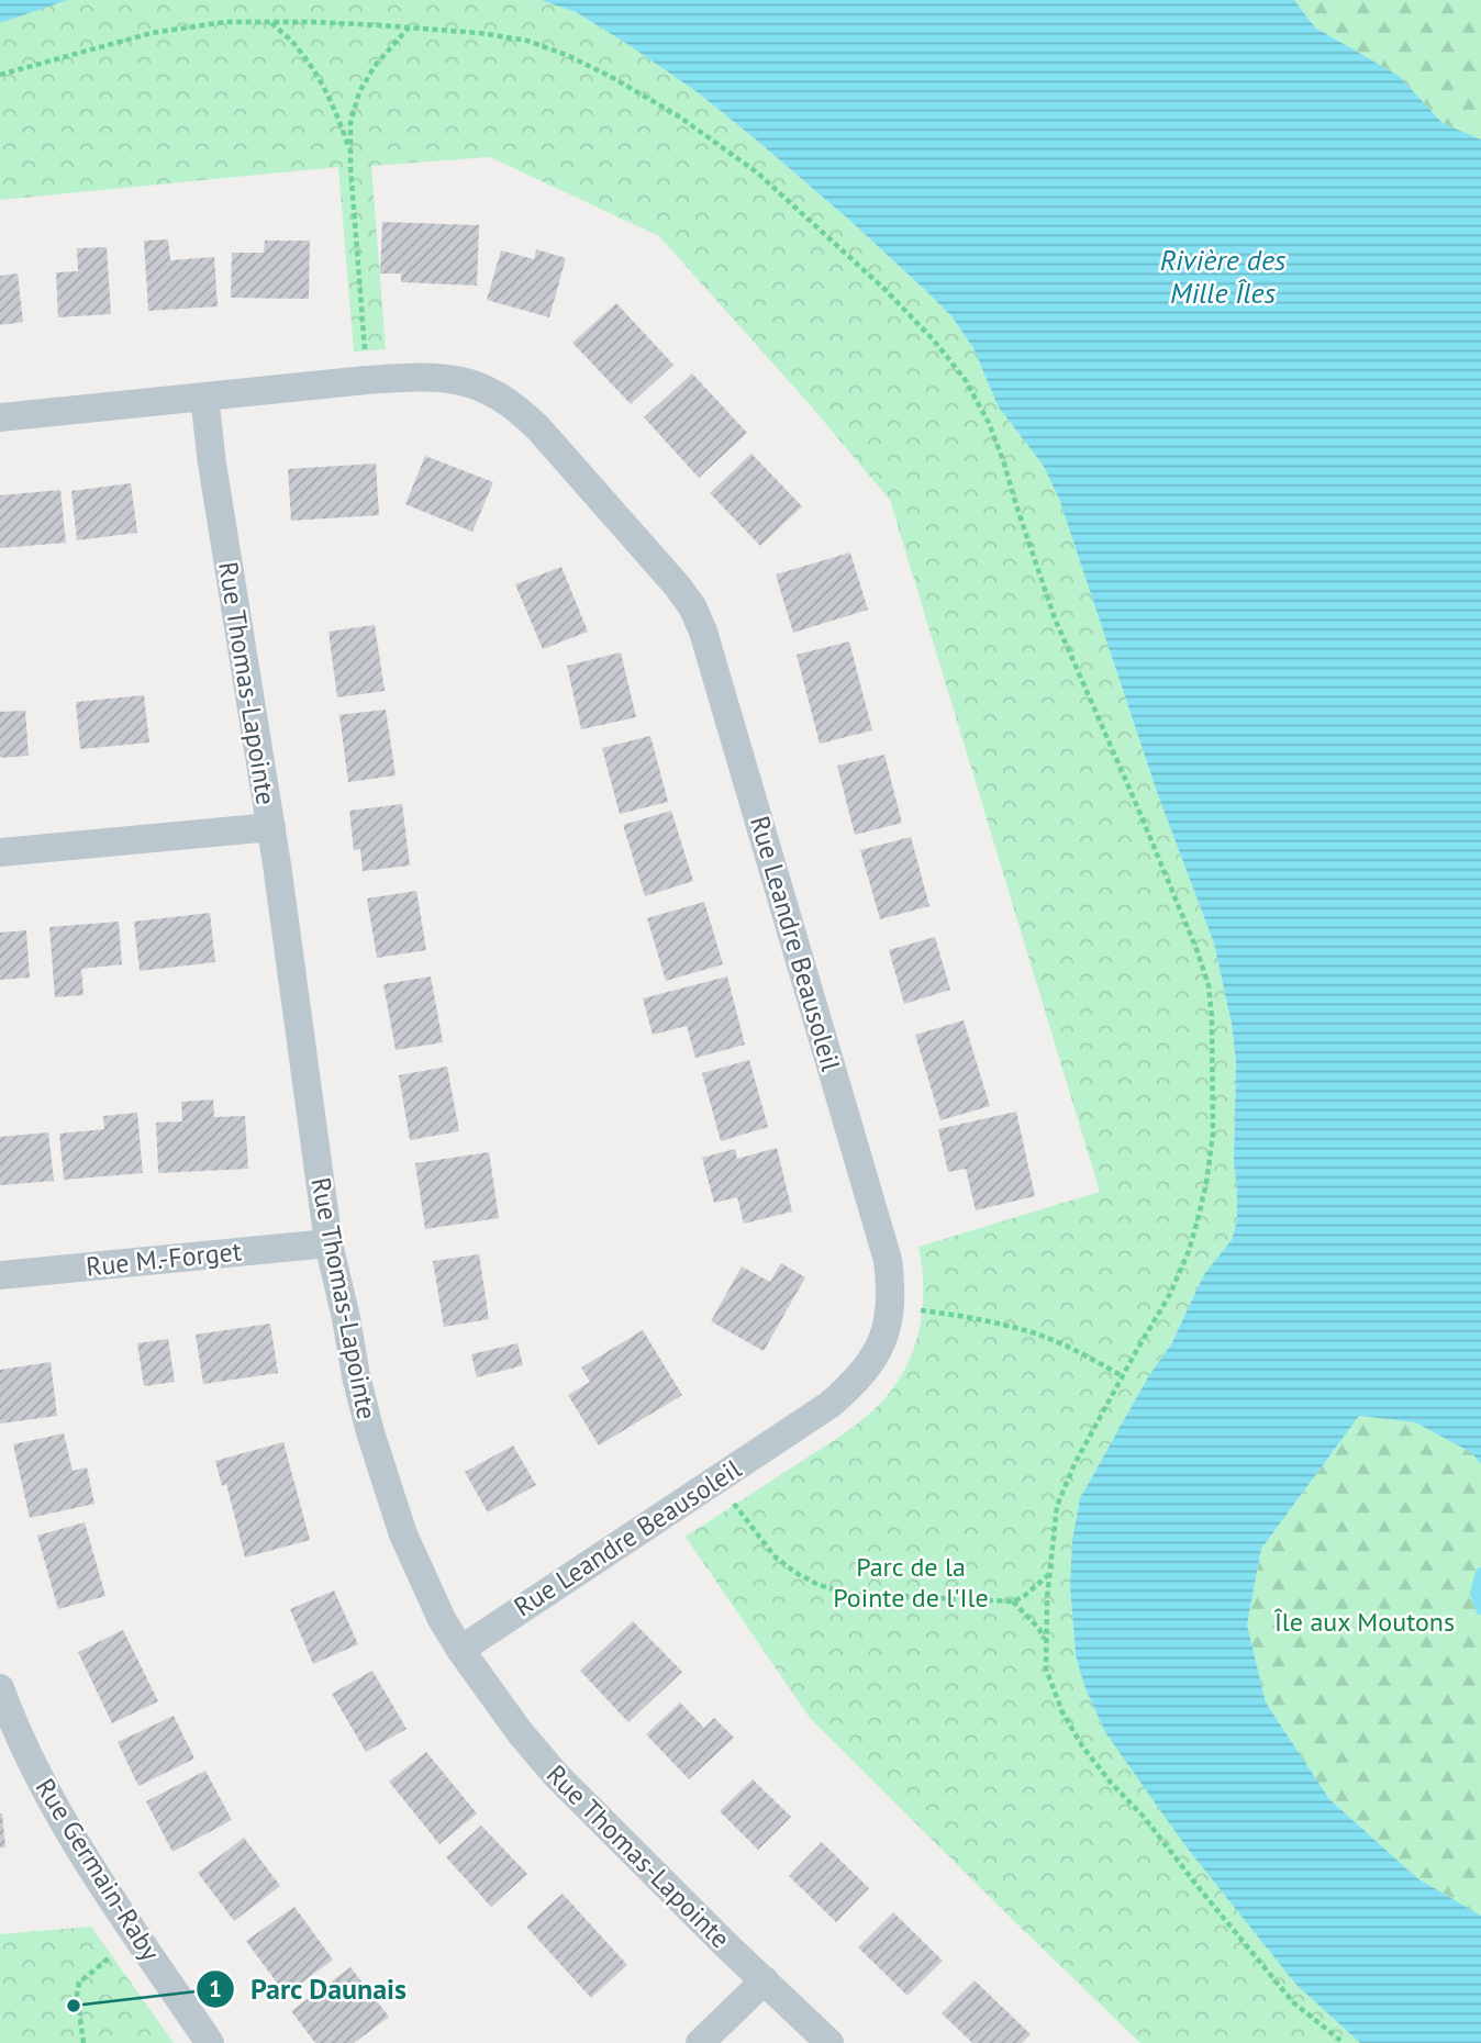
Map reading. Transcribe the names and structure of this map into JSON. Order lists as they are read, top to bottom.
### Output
{
  "streets": {
    "street": [
      "Rue Thomas-Lapointe",
      "Rue Leandre Beausoleil",
      "Rue M.-Forget",
      "Rue Germain-Raby"
    ]
  },
  "crossings": [
    ["Rue Thomas-Lapointe", "Rue Leandre Beausoleil"],
    ["Rue Thomas-Lapointe", "Rue M.-Forget"]
  ],
  "water": ["Rivière des Mille Îles"],
  "parks": ["Parc de la Pointe de l'Ile", "Île aux Moutons"],
  "places": ["Parc Daunais"]
}
